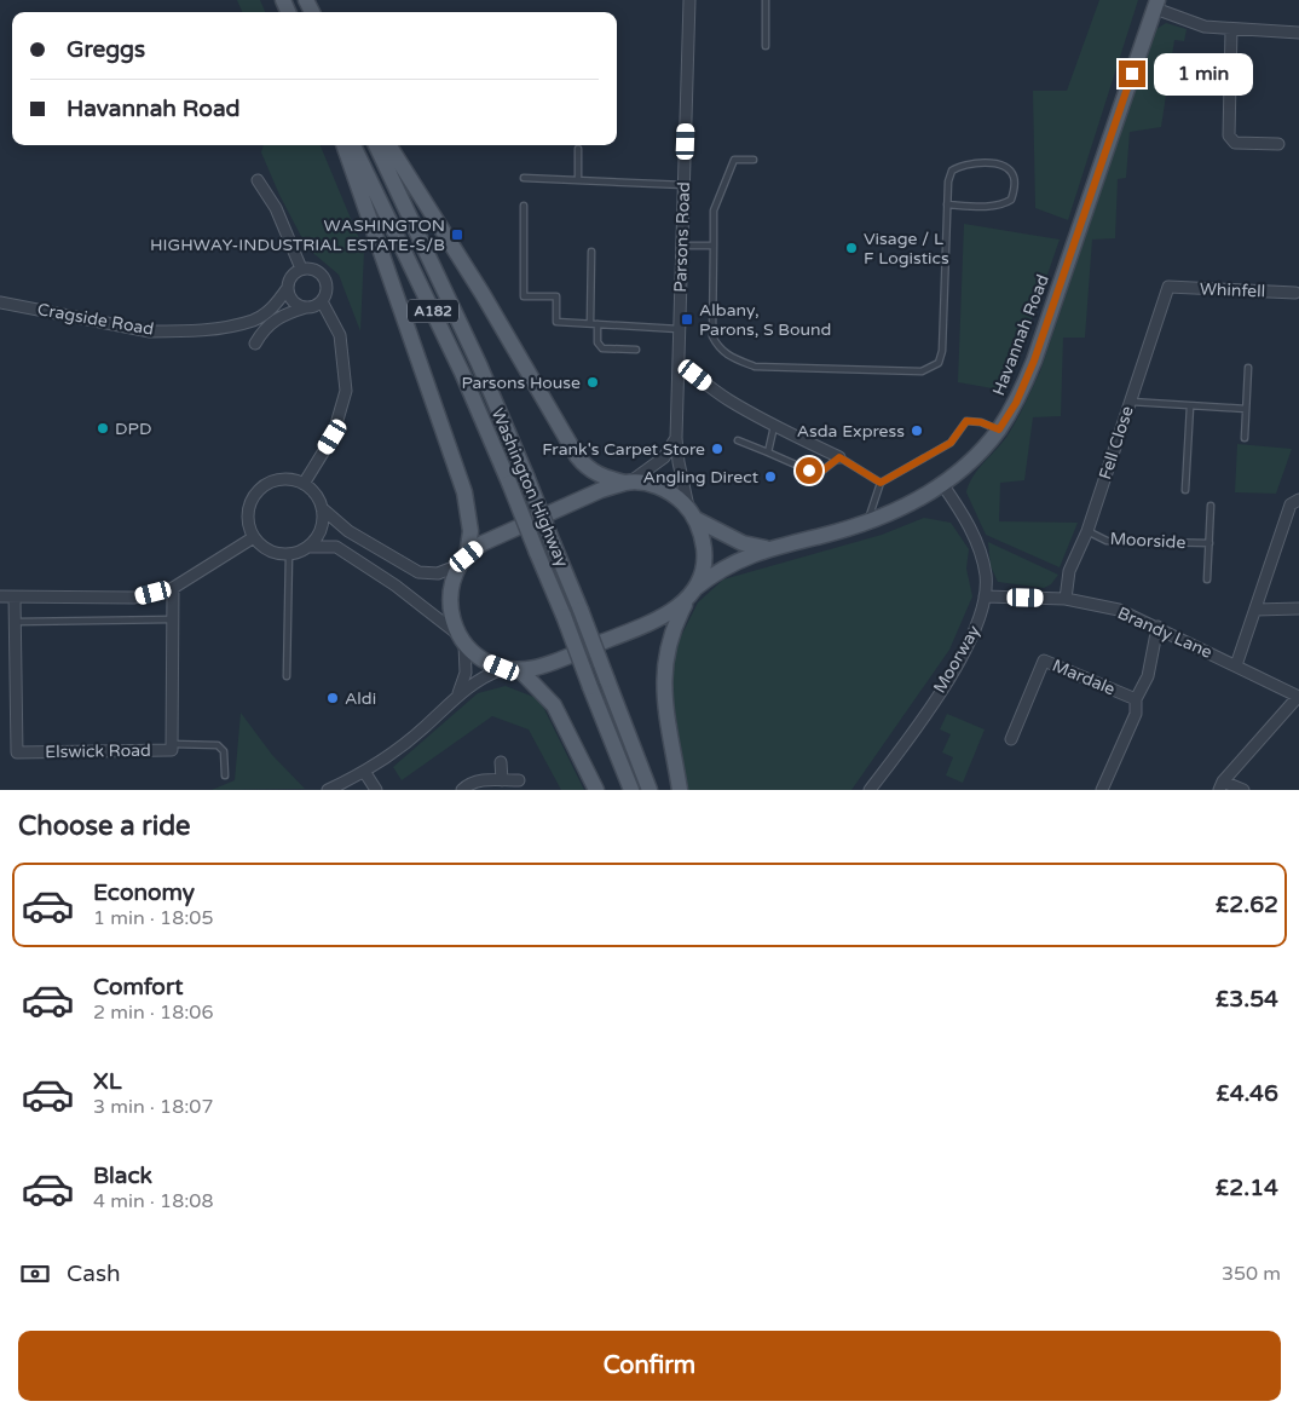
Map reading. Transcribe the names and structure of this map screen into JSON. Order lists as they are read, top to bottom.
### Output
{
  "streets": {
    "main road": ["A182", "Havannah Road", "Washington Highway"],
    "street": [
      "Parsons Road",
      "Whinfell",
      "Cragside Road",
      "Fell Close",
      "Brandy Lane",
      "Moorway",
      "Mardale",
      "Elswick Road"
    ],
    "lane": ["Moorside"]
  },
  "crossings": [
    ["Parsons Road", "Havannah Road"],
    ["Whinfell", "Fell Close"],
    ["Havannah Road", "Moorway"],
    ["Fell Close", "Moorside"],
    ["Fell Close", "Brandy Lane"],
    ["Brandy Lane", "Moorway"],
    ["Brandy Lane", "Mardale"]
  ],
  "places": {
    "transit": ["WASHINGTON HIGHWAY-INDUSTRIAL ESTATE-S/B", "Albany, Parons, S Bound"],
    "other": [
      "Visage / L F Logistics",
      "Parsons House",
      "DPD",
      "Asda Express",
      "Frank's Carpet Store",
      "Angling Direct",
      "Aldi"
    ]
  },
  "page": {
    "banner": ["Greggs", "Havannah Road"],
    "bubble": "1 min",
    "heading": "Choose a ride",
    "list": [
      {
        "name": "Economy",
        "note": "1 min · 18:05",
        "value": "£2.62"
      },
      {
        "name": "Comfort",
        "note": "2 min · 18:06",
        "value": "£3.54"
      },
      {
        "name": "XL",
        "note": "3 min · 18:07",
        "value": "£4.46"
      },
      {
        "name": "Black",
        "note": "4 min · 18:08",
        "value": "£2.14"
      }
    ],
    "pay": ["Cash", "350 m"],
    "buttons": "Confirm"
  }
}
